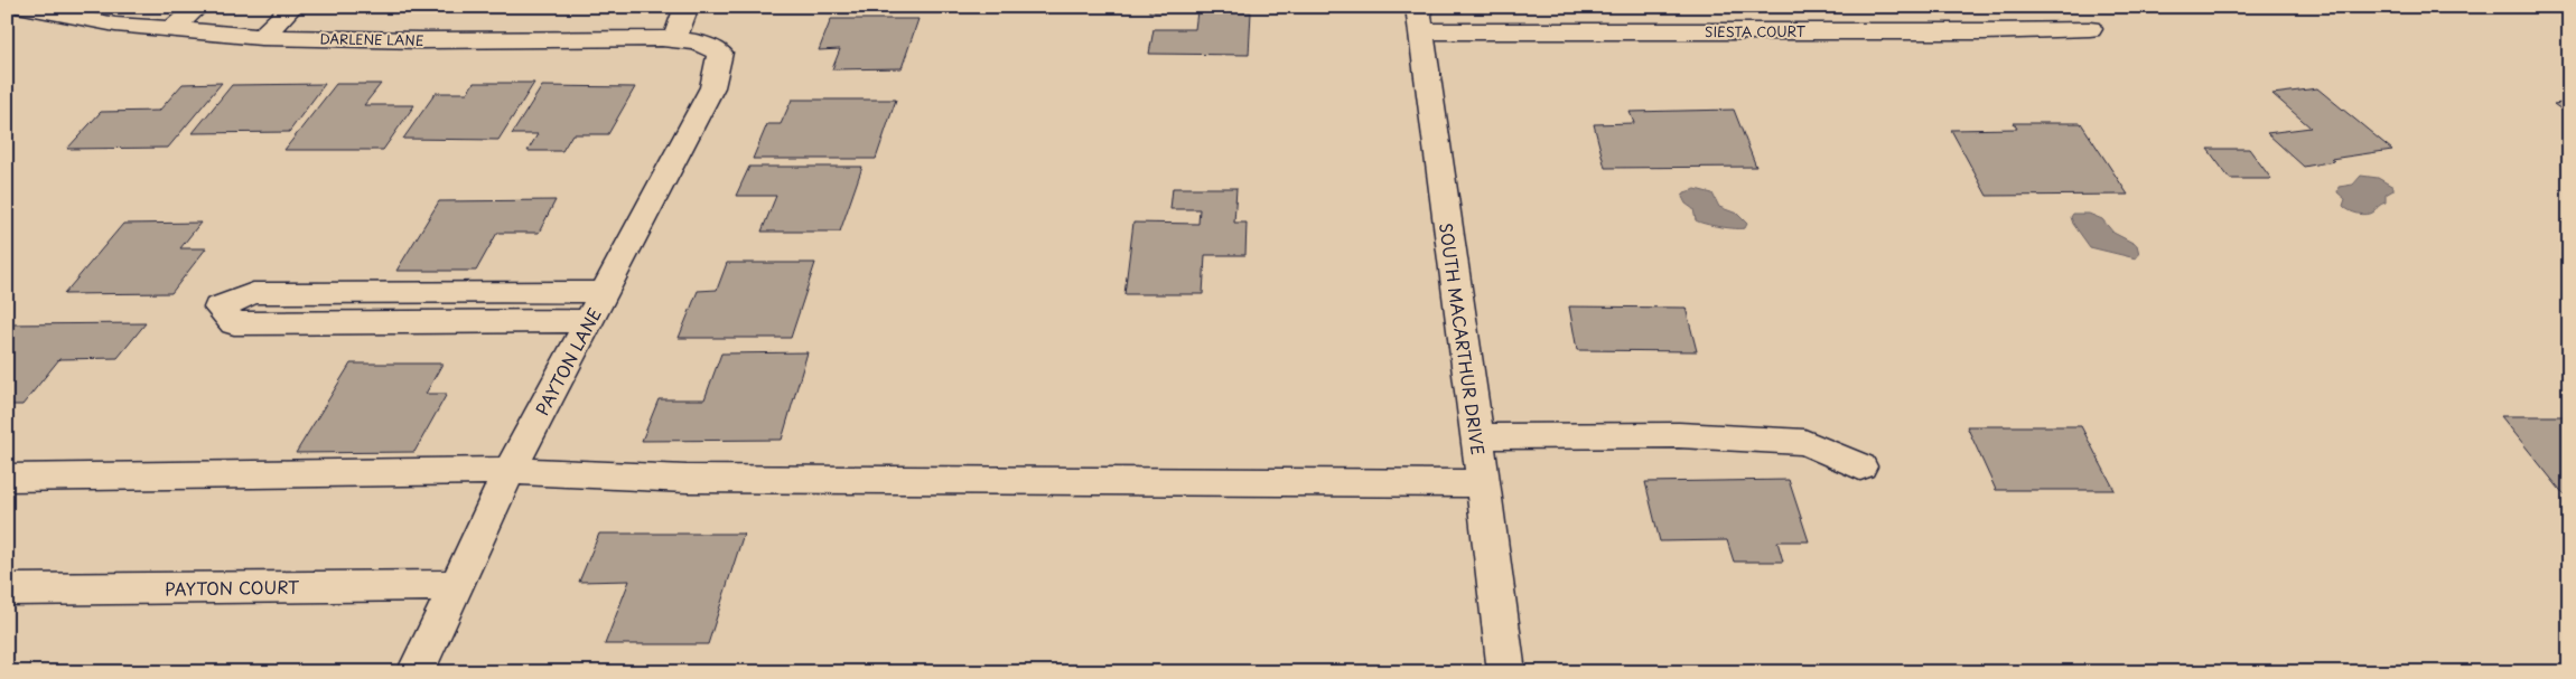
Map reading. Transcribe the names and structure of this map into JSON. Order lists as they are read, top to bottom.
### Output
{
  "streets": {
    "street": [
      "SIESTA COURT",
      "DARLENE LANE",
      "SOUTH MACARTHUR DRIVE",
      "PAYTON LANE",
      "PAYTON COURT"
    ]
  },
  "crossings": [
    ["SIESTA COURT", "SOUTH MACARTHUR DRIVE"],
    ["DARLENE LANE", "PAYTON LANE"],
    ["PAYTON LANE", "PAYTON COURT"]
  ]
}
